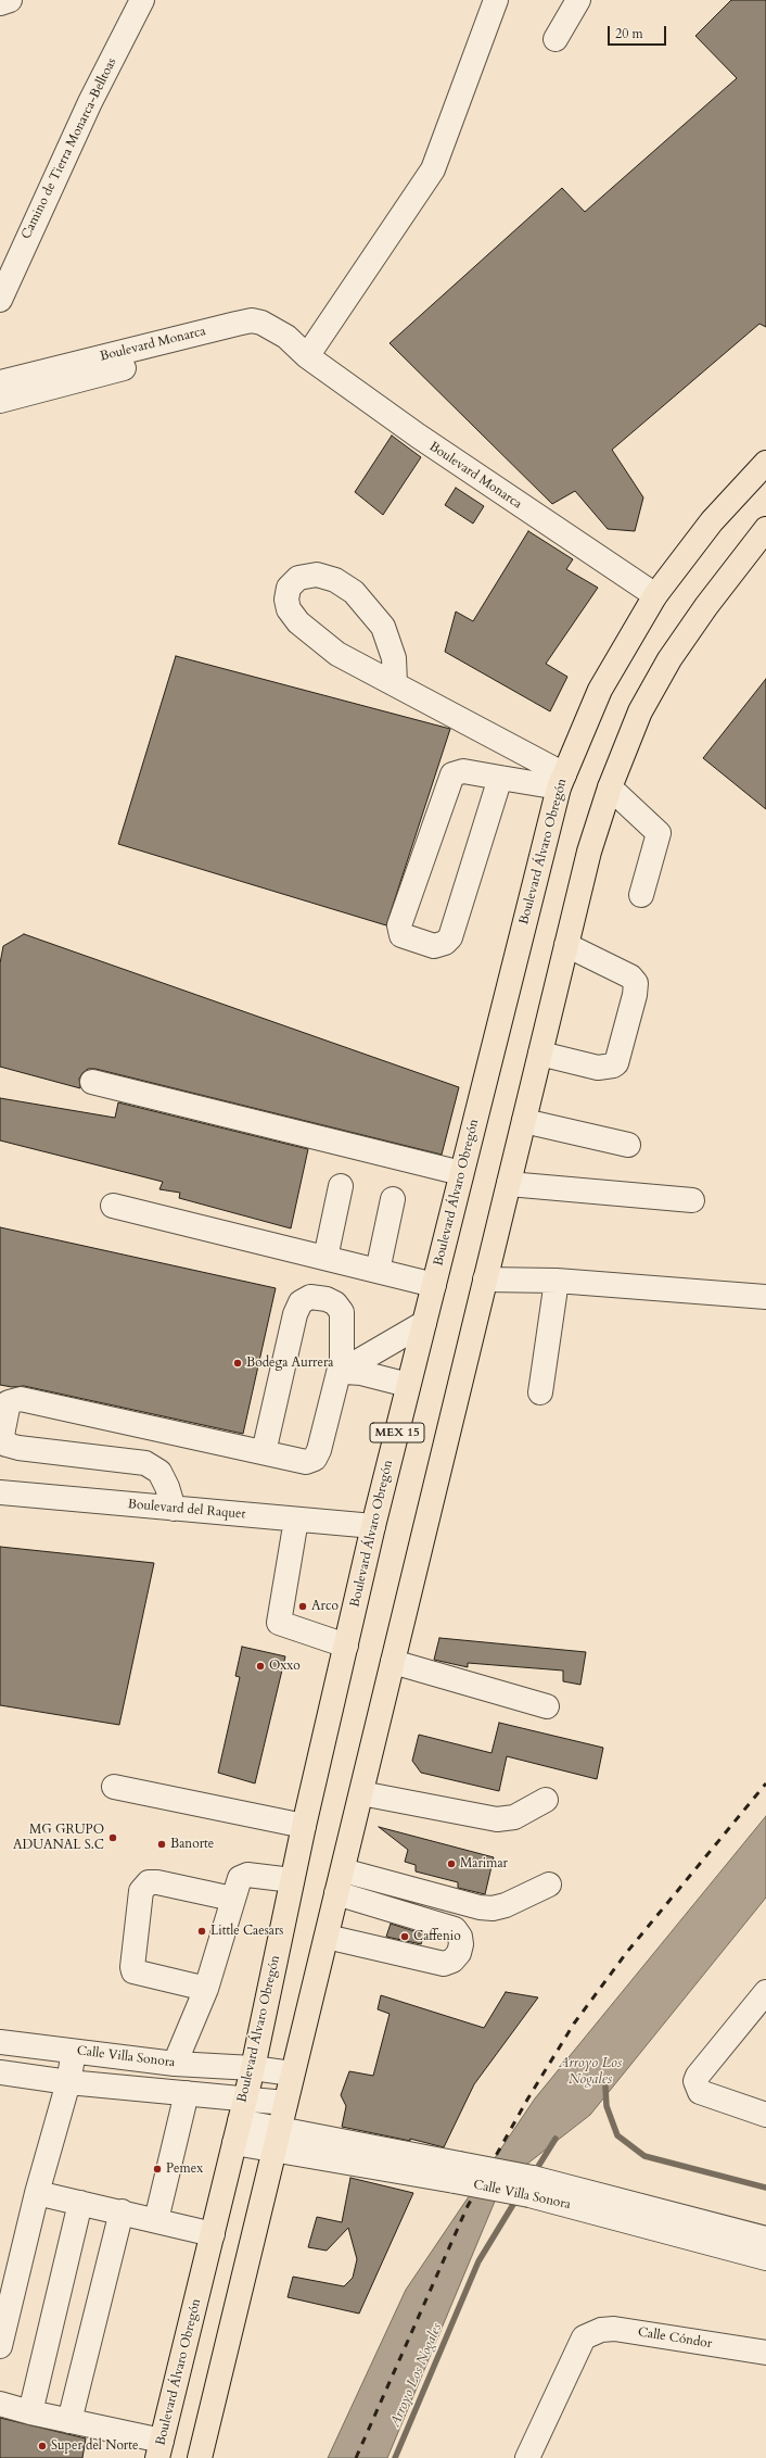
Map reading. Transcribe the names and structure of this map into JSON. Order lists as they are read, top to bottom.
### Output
{
  "streets": {
    "highway": ["Boulevard Álvaro Obregón", "MEX 15"],
    "street": [
      "Camino de Tierra Monarca-Belltoas",
      "Boulevard Monarca",
      "Boulevard del Raquet",
      "Calle Villa Sonora",
      "Calle Cóndor"
    ]
  },
  "crossings": [
    ["Boulevard Monarca", "Boulevard Álvaro Obregón"],
    ["Boulevard Álvaro Obregón", "Boulevard del Raquet"],
    ["Boulevard Álvaro Obregón", "Calle Villa Sonora"]
  ],
  "water": ["Arroyo Los Nogales"],
  "places": [
    "Bodega Aurrera",
    "Arco",
    "Oxxo",
    "MG GRUPO ADUANAL S.C",
    "Banorte",
    "Marimar",
    "Little Caesars",
    "Caffenio",
    "Pemex",
    "Super del Norte"
  ],
  "scale_bar": "20 m"
}
